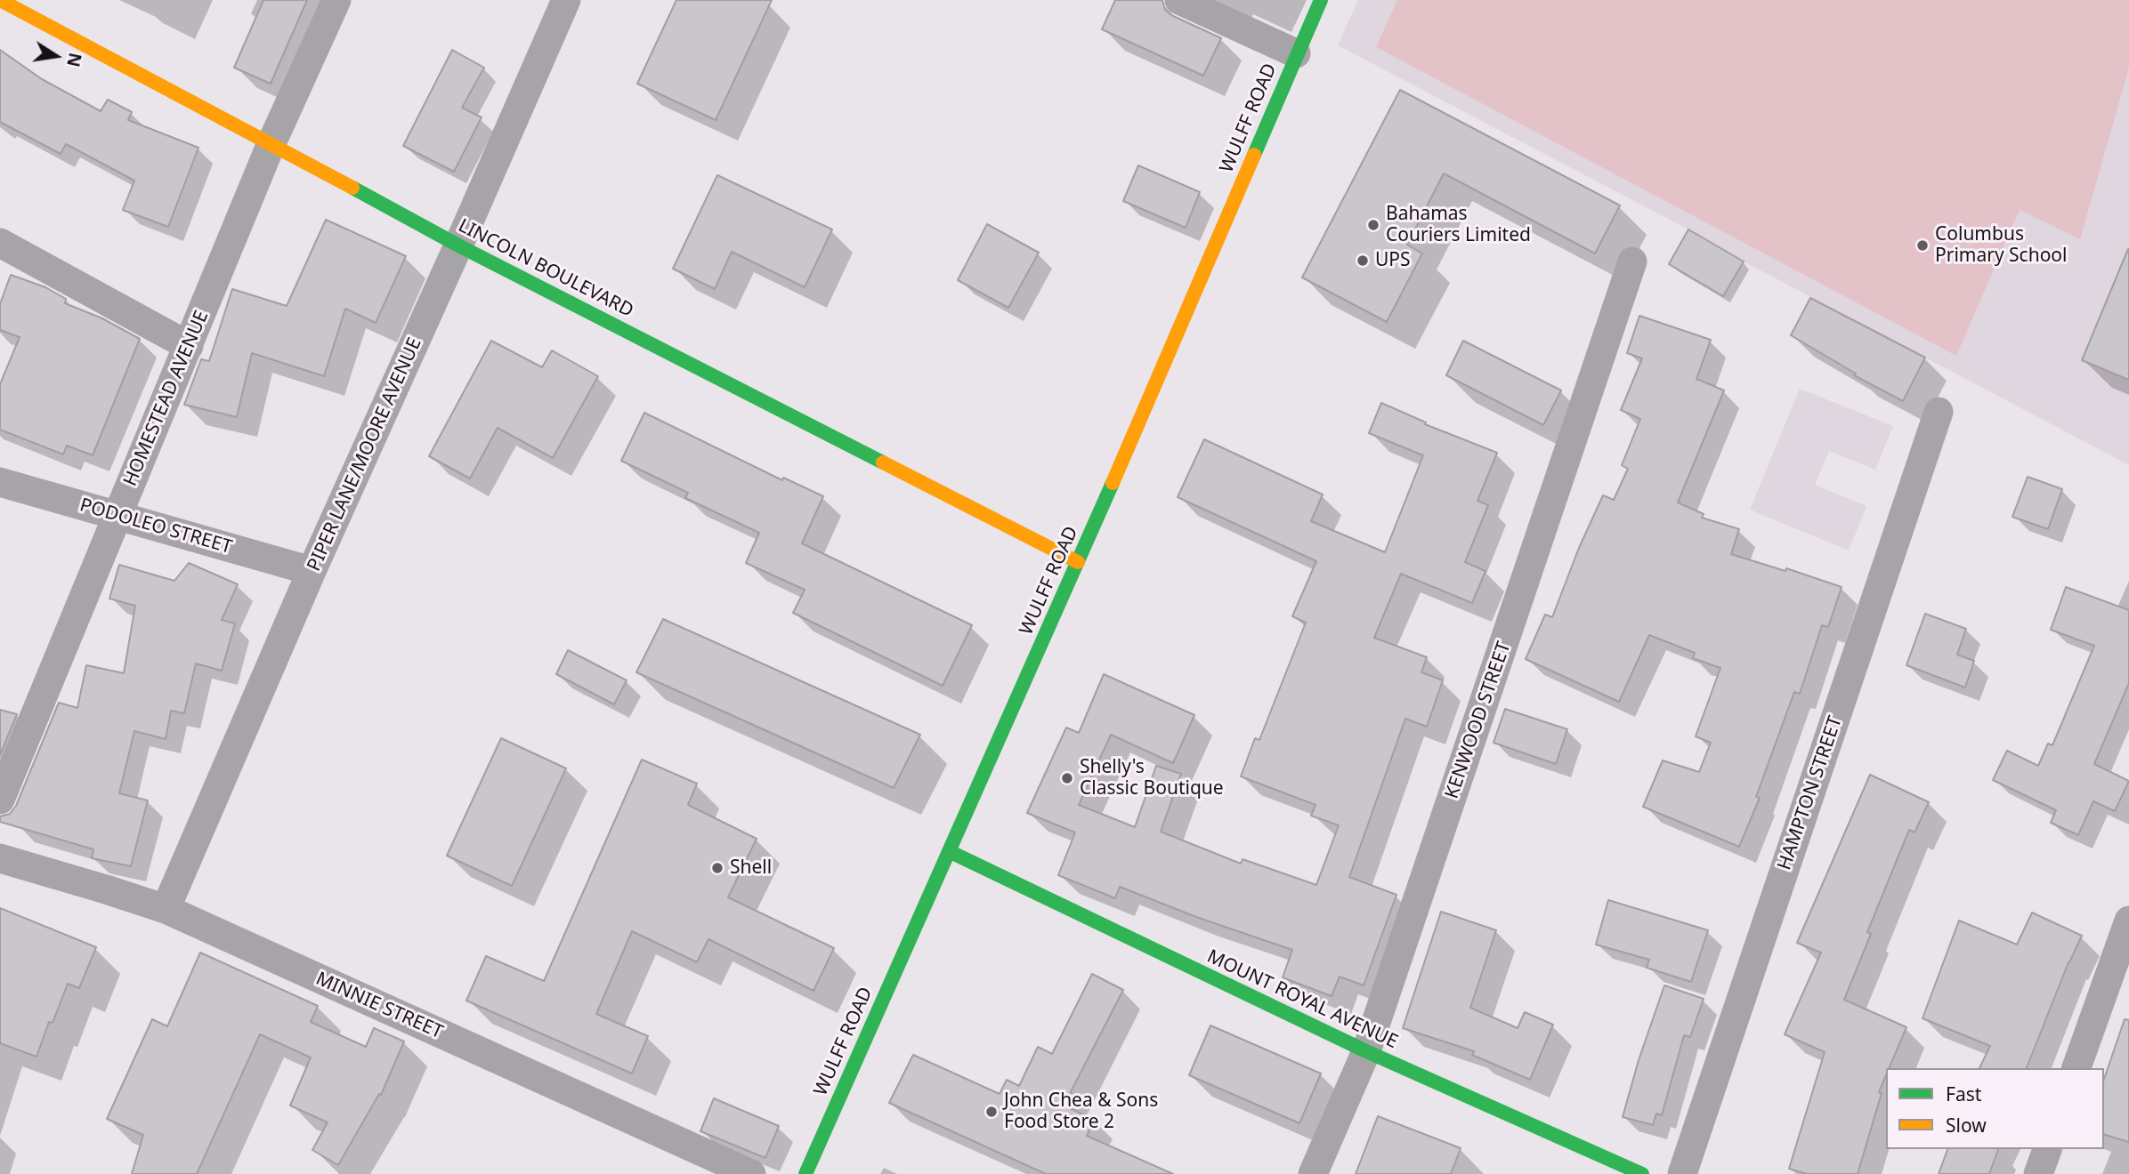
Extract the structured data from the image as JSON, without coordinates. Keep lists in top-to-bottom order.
{
  "streets": {
    "street": [
      "WULFF ROAD",
      "LINCOLN BOULEVARD",
      "HOMESTEAD AVENUE",
      "PIPER LANE/MOORE AVENUE",
      "PODOLEO STREET",
      "KENWOOD STREET",
      "HAMPTON STREET",
      "MOUNT ROYAL AVENUE",
      "MINNIE STREET"
    ]
  },
  "crossings": [
    ["WULFF ROAD", "LINCOLN BOULEVARD"],
    ["WULFF ROAD", "MOUNT ROYAL AVENUE"],
    ["LINCOLN BOULEVARD", "HOMESTEAD AVENUE"],
    ["LINCOLN BOULEVARD", "PIPER LANE/MOORE AVENUE"],
    ["HOMESTEAD AVENUE", "PODOLEO STREET"],
    ["PIPER LANE/MOORE AVENUE", "PODOLEO STREET"],
    ["PIPER LANE/MOORE AVENUE", "MINNIE STREET"],
    ["KENWOOD STREET", "MOUNT ROYAL AVENUE"]
  ],
  "places": [
    "Bahamas Couriers Limited",
    "Columbus Primary School",
    "UPS",
    "Shelly's Classic Boutique",
    "Shell",
    "John Chea & Sons Food Store 2"
  ],
  "legend": ["Fast", "Slow"],
  "north": "right"
}
